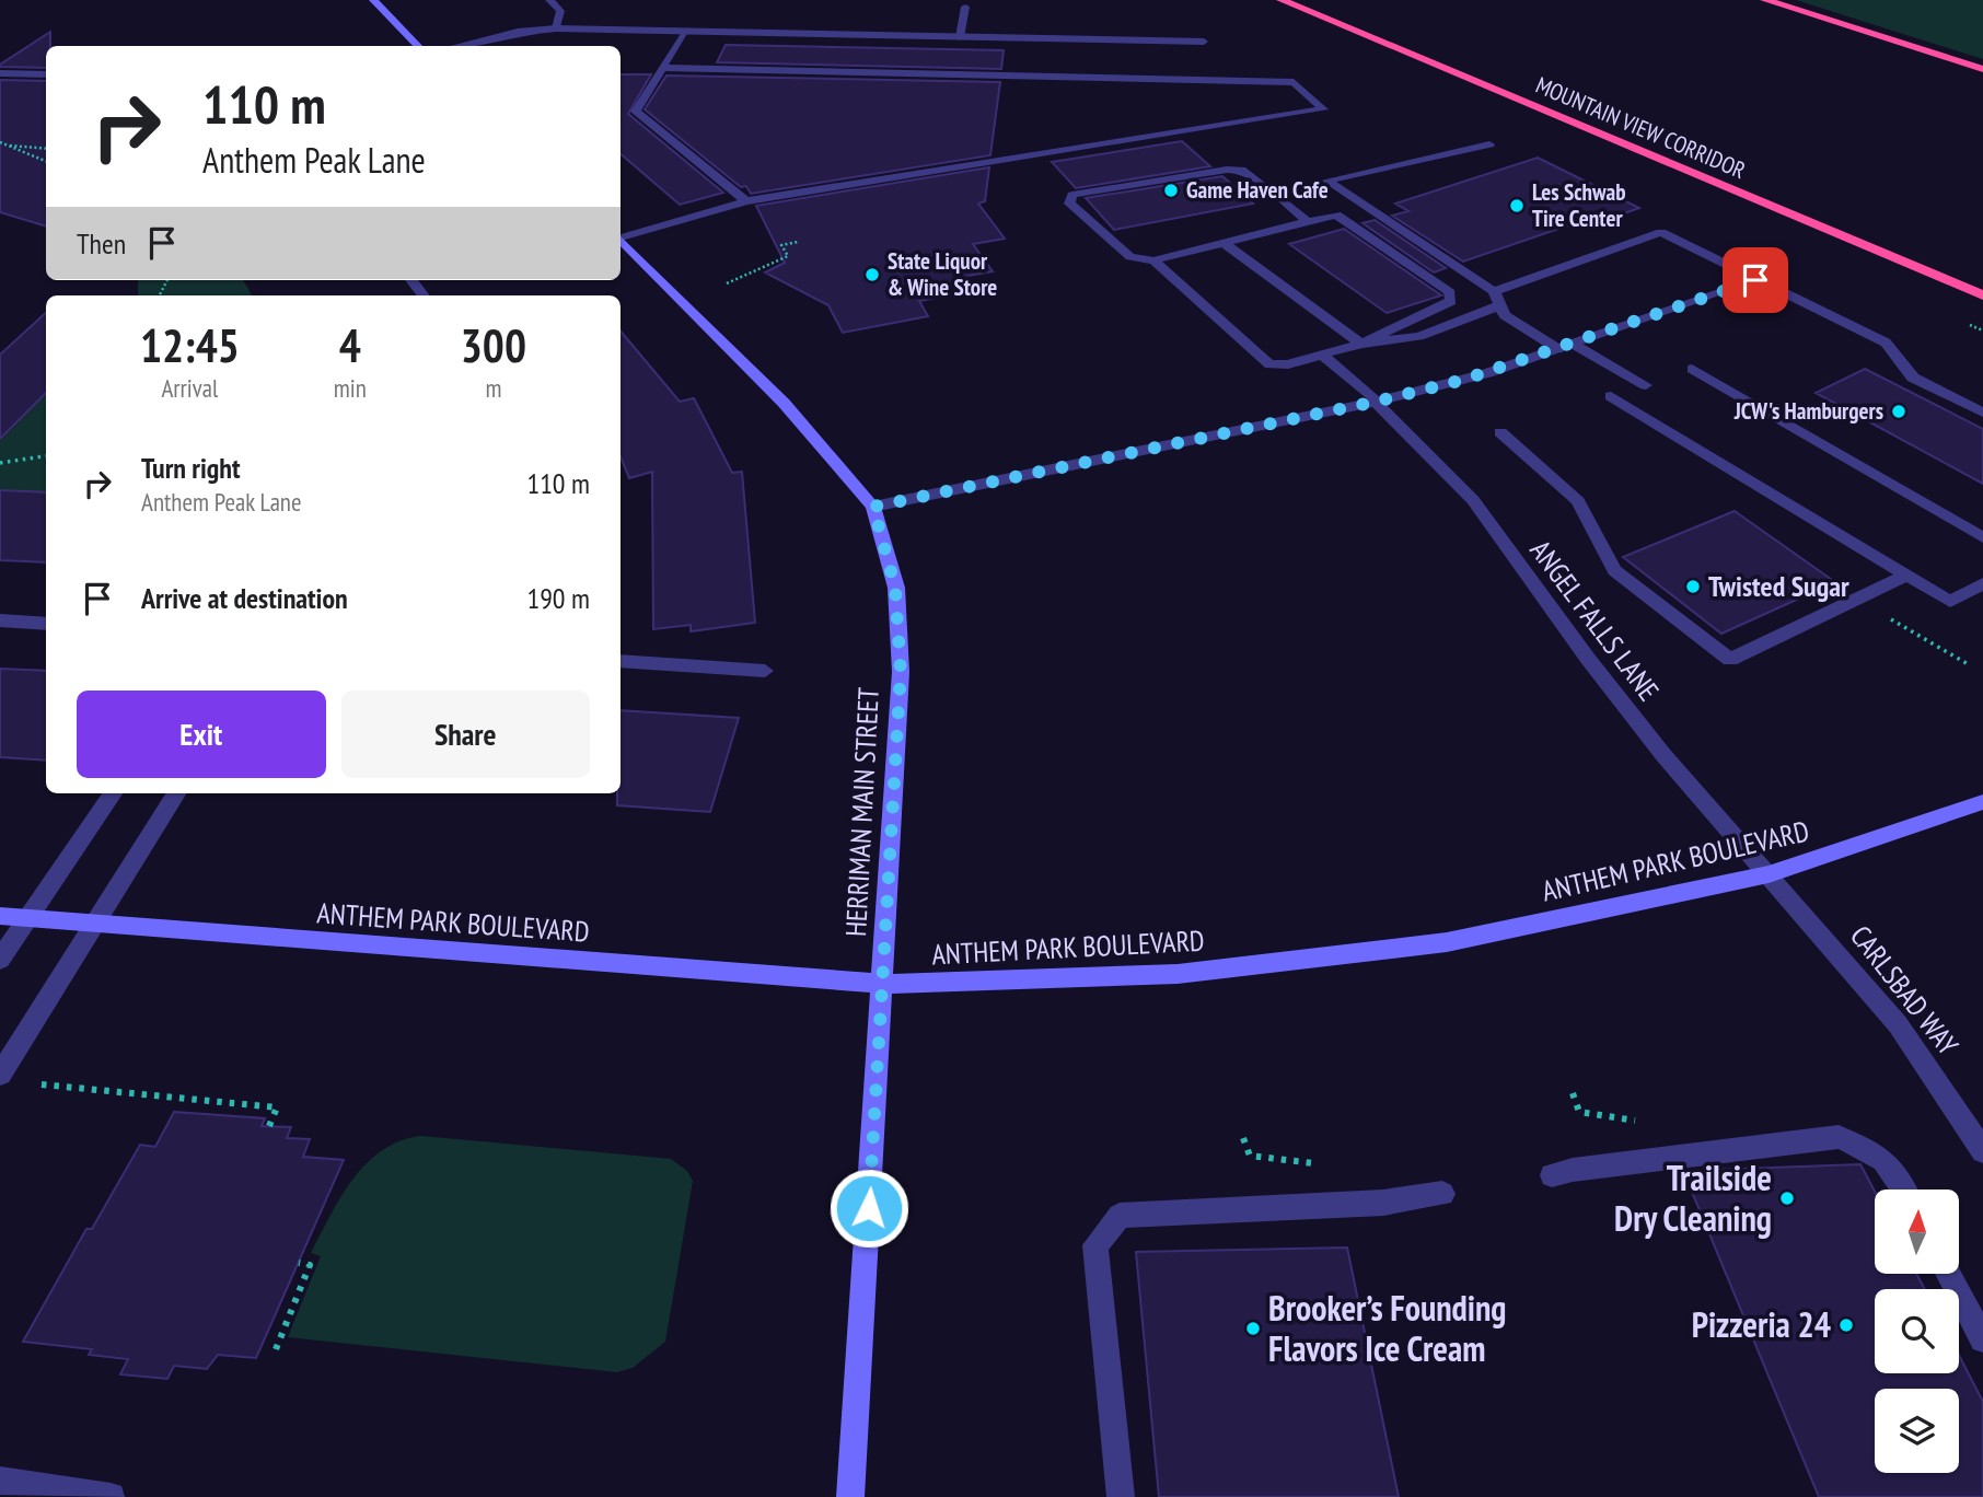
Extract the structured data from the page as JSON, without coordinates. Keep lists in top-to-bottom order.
{
  "streets": {
    "highway": ["MOUNTAIN VIEW CORRIDOR"],
    "main road": ["HERRIMAN MAIN STREET", "ANTHEM PARK BOULEVARD"],
    "street": ["ANGEL FALLS LANE", "CARLSBAD WAY"]
  },
  "crossings": [
    ["ANGEL FALLS LANE", "ANTHEM PARK BOULEVARD"],
    ["ANGEL FALLS LANE", "CARLSBAD WAY"],
    ["HERRIMAN MAIN STREET", "ANTHEM PARK BOULEVARD"],
    ["ANTHEM PARK BOULEVARD", "CARLSBAD WAY"]
  ],
  "places": [
    "Game Haven Cafe",
    "Les Schwab Tire Center",
    "State Liquor & Wine Store",
    "JCW's Hamburgers",
    "Twisted Sugar",
    "Trailside Dry Cleaning",
    "Pizzeria 24",
    "Brooker’s Founding Flavors Ice Cream"
  ],
  "north": "top",
  "page": {
    "turn": ["110 m", "Anthem Peak Lane"],
    "then": "Then",
    "eta": [
      "12:45",
      "Arrival",
      "4",
      "min",
      "300",
      "m"
    ],
    "list": [
      {
        "name": "Turn right",
        "note": "Anthem Peak Lane",
        "value": "110 m"
      },
      {
        "name": "Arrive at destination",
        "value": "190 m"
      }
    ],
    "buttons": ["Exit", "Share"]
  }
}
